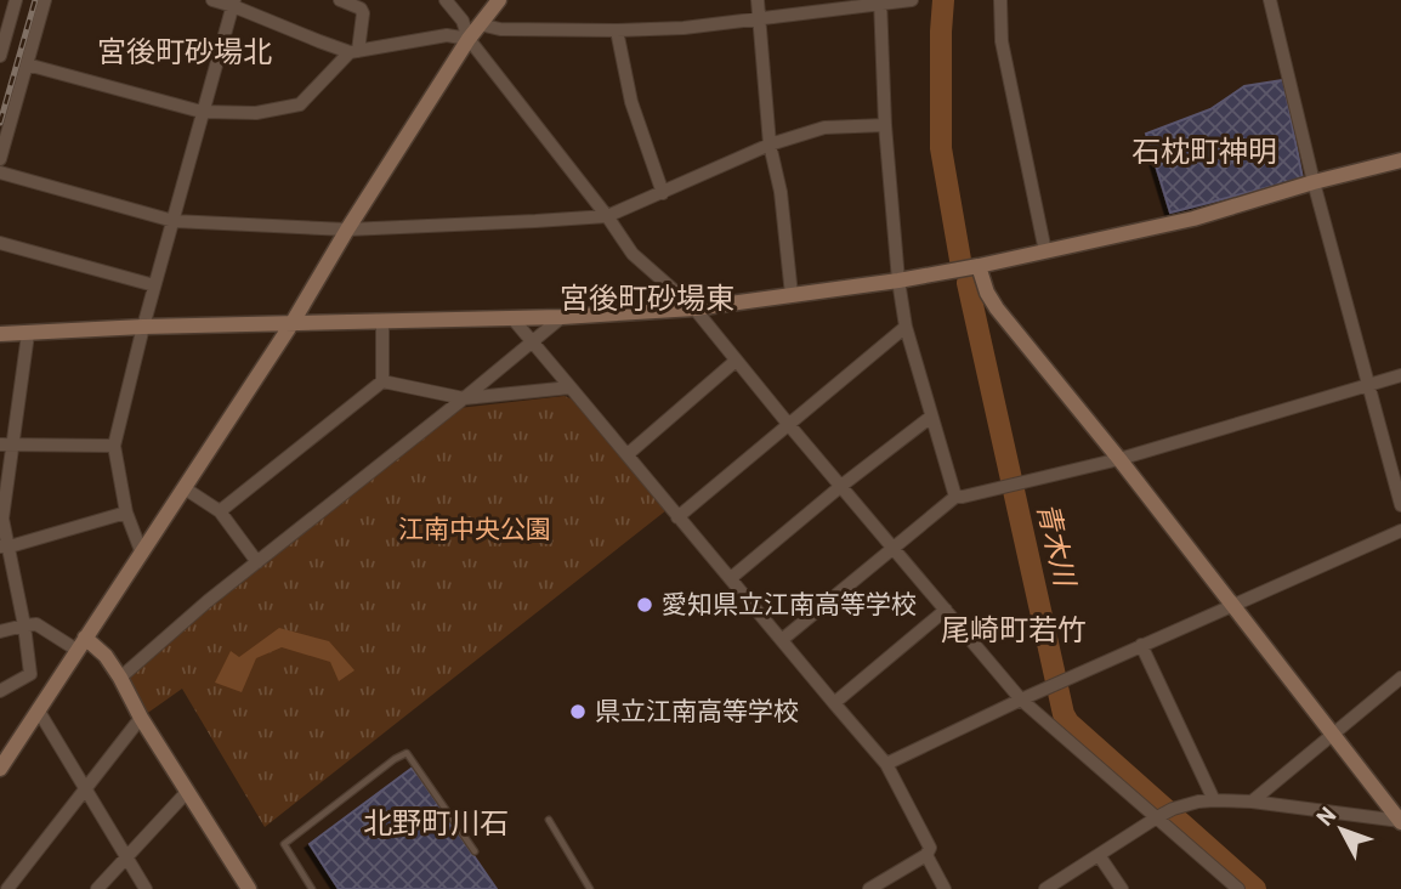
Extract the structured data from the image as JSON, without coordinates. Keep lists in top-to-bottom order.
{
  "districts": [
    "宮後町砂場北",
    "石枕町神明",
    "宮後町砂場東",
    "尾崎町若竹",
    "北野町川石"
  ],
  "water": ["青木川"],
  "parks": ["江南中央公園"],
  "places": ["愛知県立江南高等学校", "県立江南高等学校"],
  "north": "top left"
}
